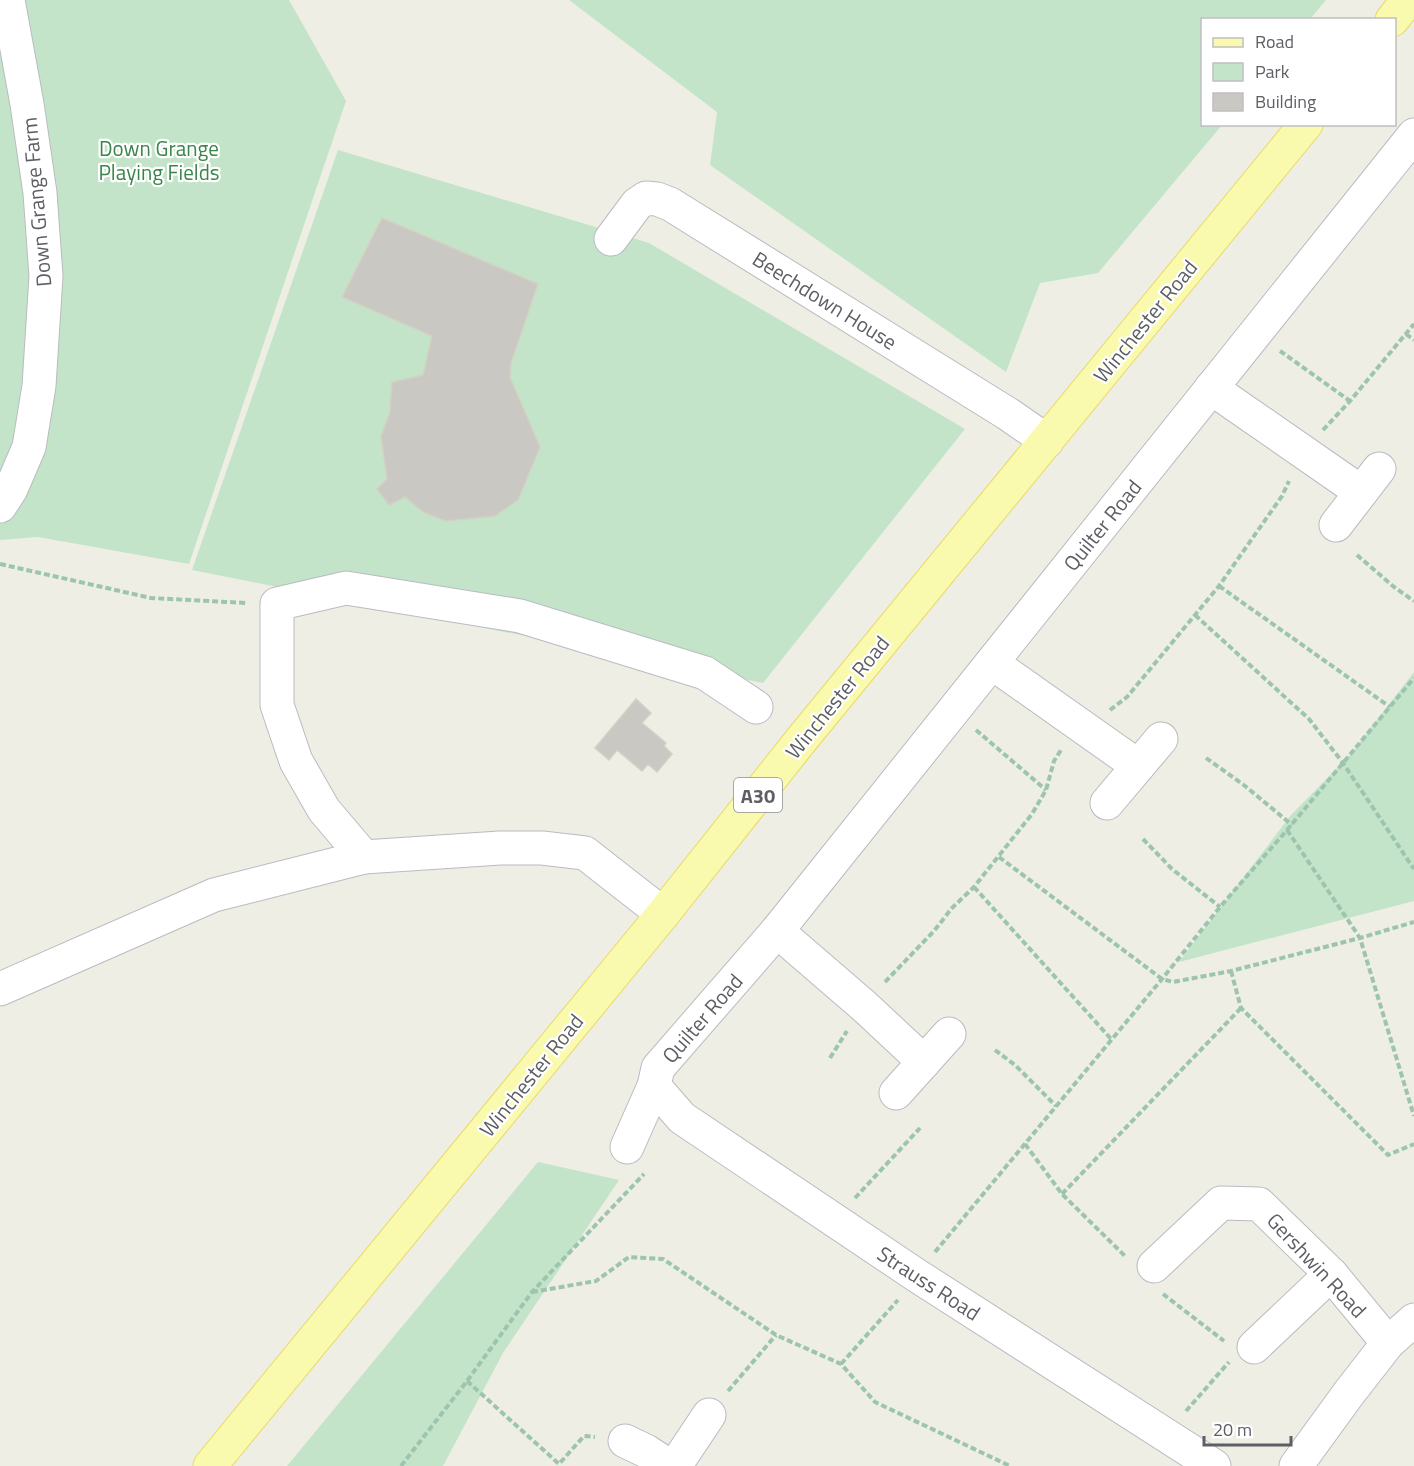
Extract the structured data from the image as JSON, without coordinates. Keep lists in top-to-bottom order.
{
  "streets": {
    "main road": ["Winchester Road", "A30"],
    "street": [
      "Down Grange Farm",
      "Beechdown House",
      "Quilter Road",
      "Gershwin Road",
      "Strauss Road"
    ]
  },
  "crossings": [
    ["Beechdown House", "Winchester Road"],
    ["Quilter Road", "Strauss Road"]
  ],
  "parks": ["Down Grange Playing Fields"],
  "legend": ["Road", "Park", "Building"],
  "scale_bar": "20 m"
}
